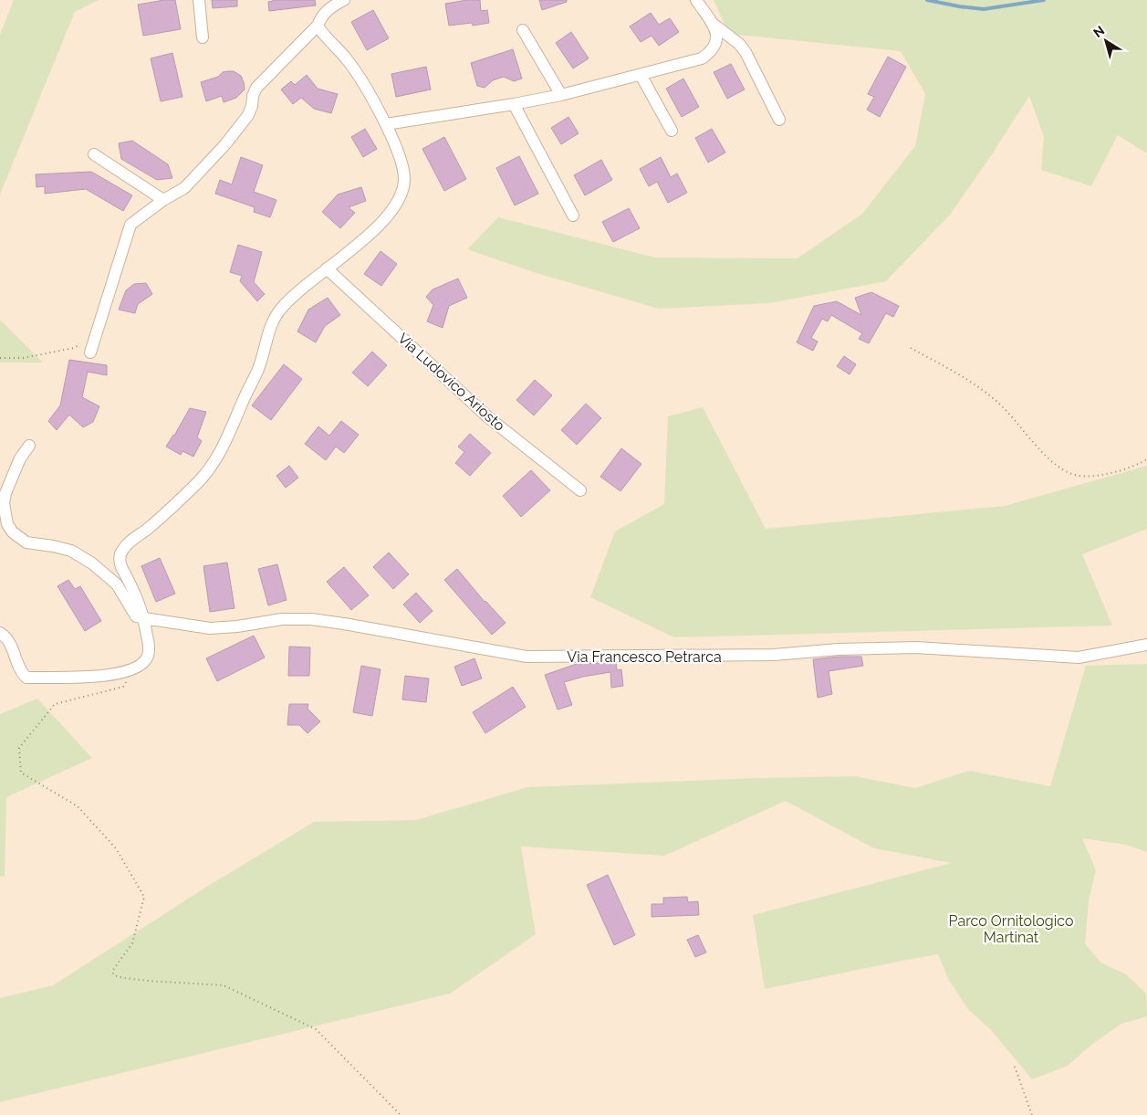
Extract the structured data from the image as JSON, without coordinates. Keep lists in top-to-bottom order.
{
  "streets": {
    "street": ["Via Ludovico Ariosto", "Via Francesco Petrarca"]
  },
  "parks": ["Parco Ornitologico Martinat"],
  "north": "top left"
}
